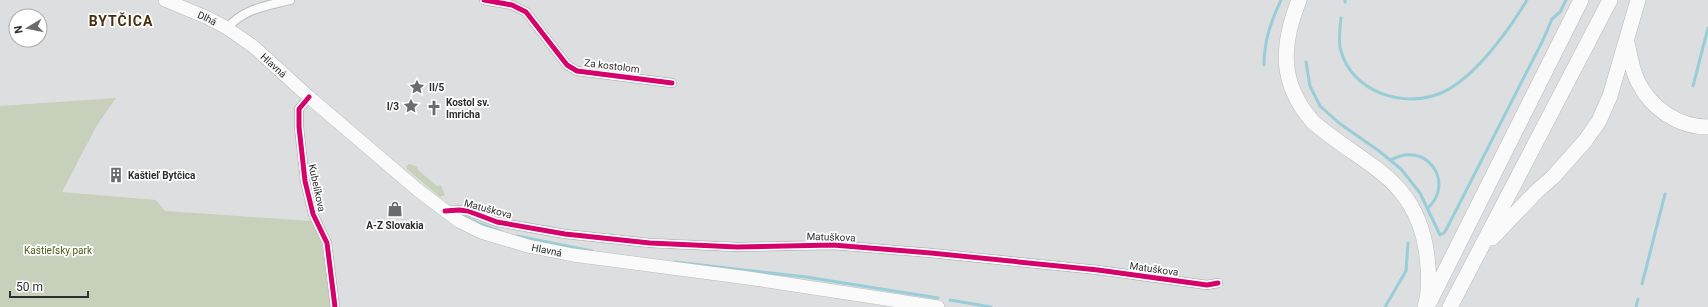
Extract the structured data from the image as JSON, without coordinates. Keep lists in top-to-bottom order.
{
  "streets": {
    "main road": ["Dlhá", "Hlavná"],
    "street": ["Za kostolom", "Kubelíkova", "Matuškova"]
  },
  "crossings": [
    ["Dlhá", "Hlavná"],
    ["Hlavná", "Kubelíkova"],
    ["Hlavná", "Matuškova"]
  ],
  "districts": ["BYTČICA"],
  "parks": ["Kaštieľsky park"],
  "places": {
    "place": ["II/5", "I/3"],
    "church": ["Kostol sv. Imricha"],
    "building": ["Kaštieľ Bytčica"],
    "shop": ["A-Z Slovakia"]
  },
  "scale_bar": "50 m",
  "north": "left"
}
